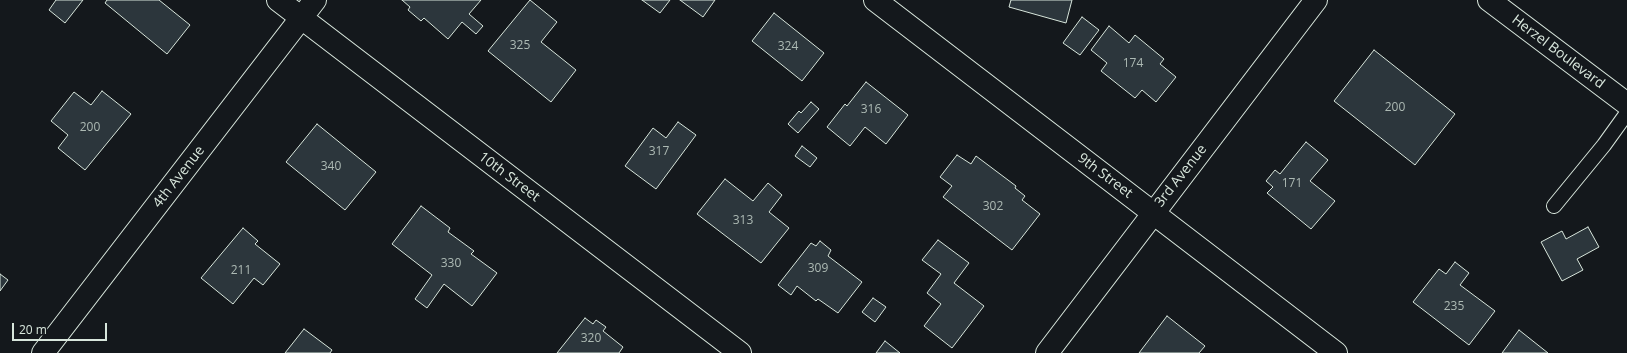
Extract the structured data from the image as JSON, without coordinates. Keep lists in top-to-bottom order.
{
  "streets": {
    "street": [
      "Herzel Boulevard",
      "9th Street",
      "3rd Avenue",
      "4th Avenue",
      "10th Street"
    ]
  },
  "crossings": [
    ["9th Street", "3rd Avenue"],
    ["4th Avenue", "10th Street"]
  ],
  "house_numbers": [
    "325",
    "324",
    "174",
    "200",
    "316",
    "200",
    "317",
    "340",
    "171",
    "302",
    "313",
    "330",
    "309",
    "211",
    "235",
    "320"
  ],
  "scale_bar": "20 m"
}
